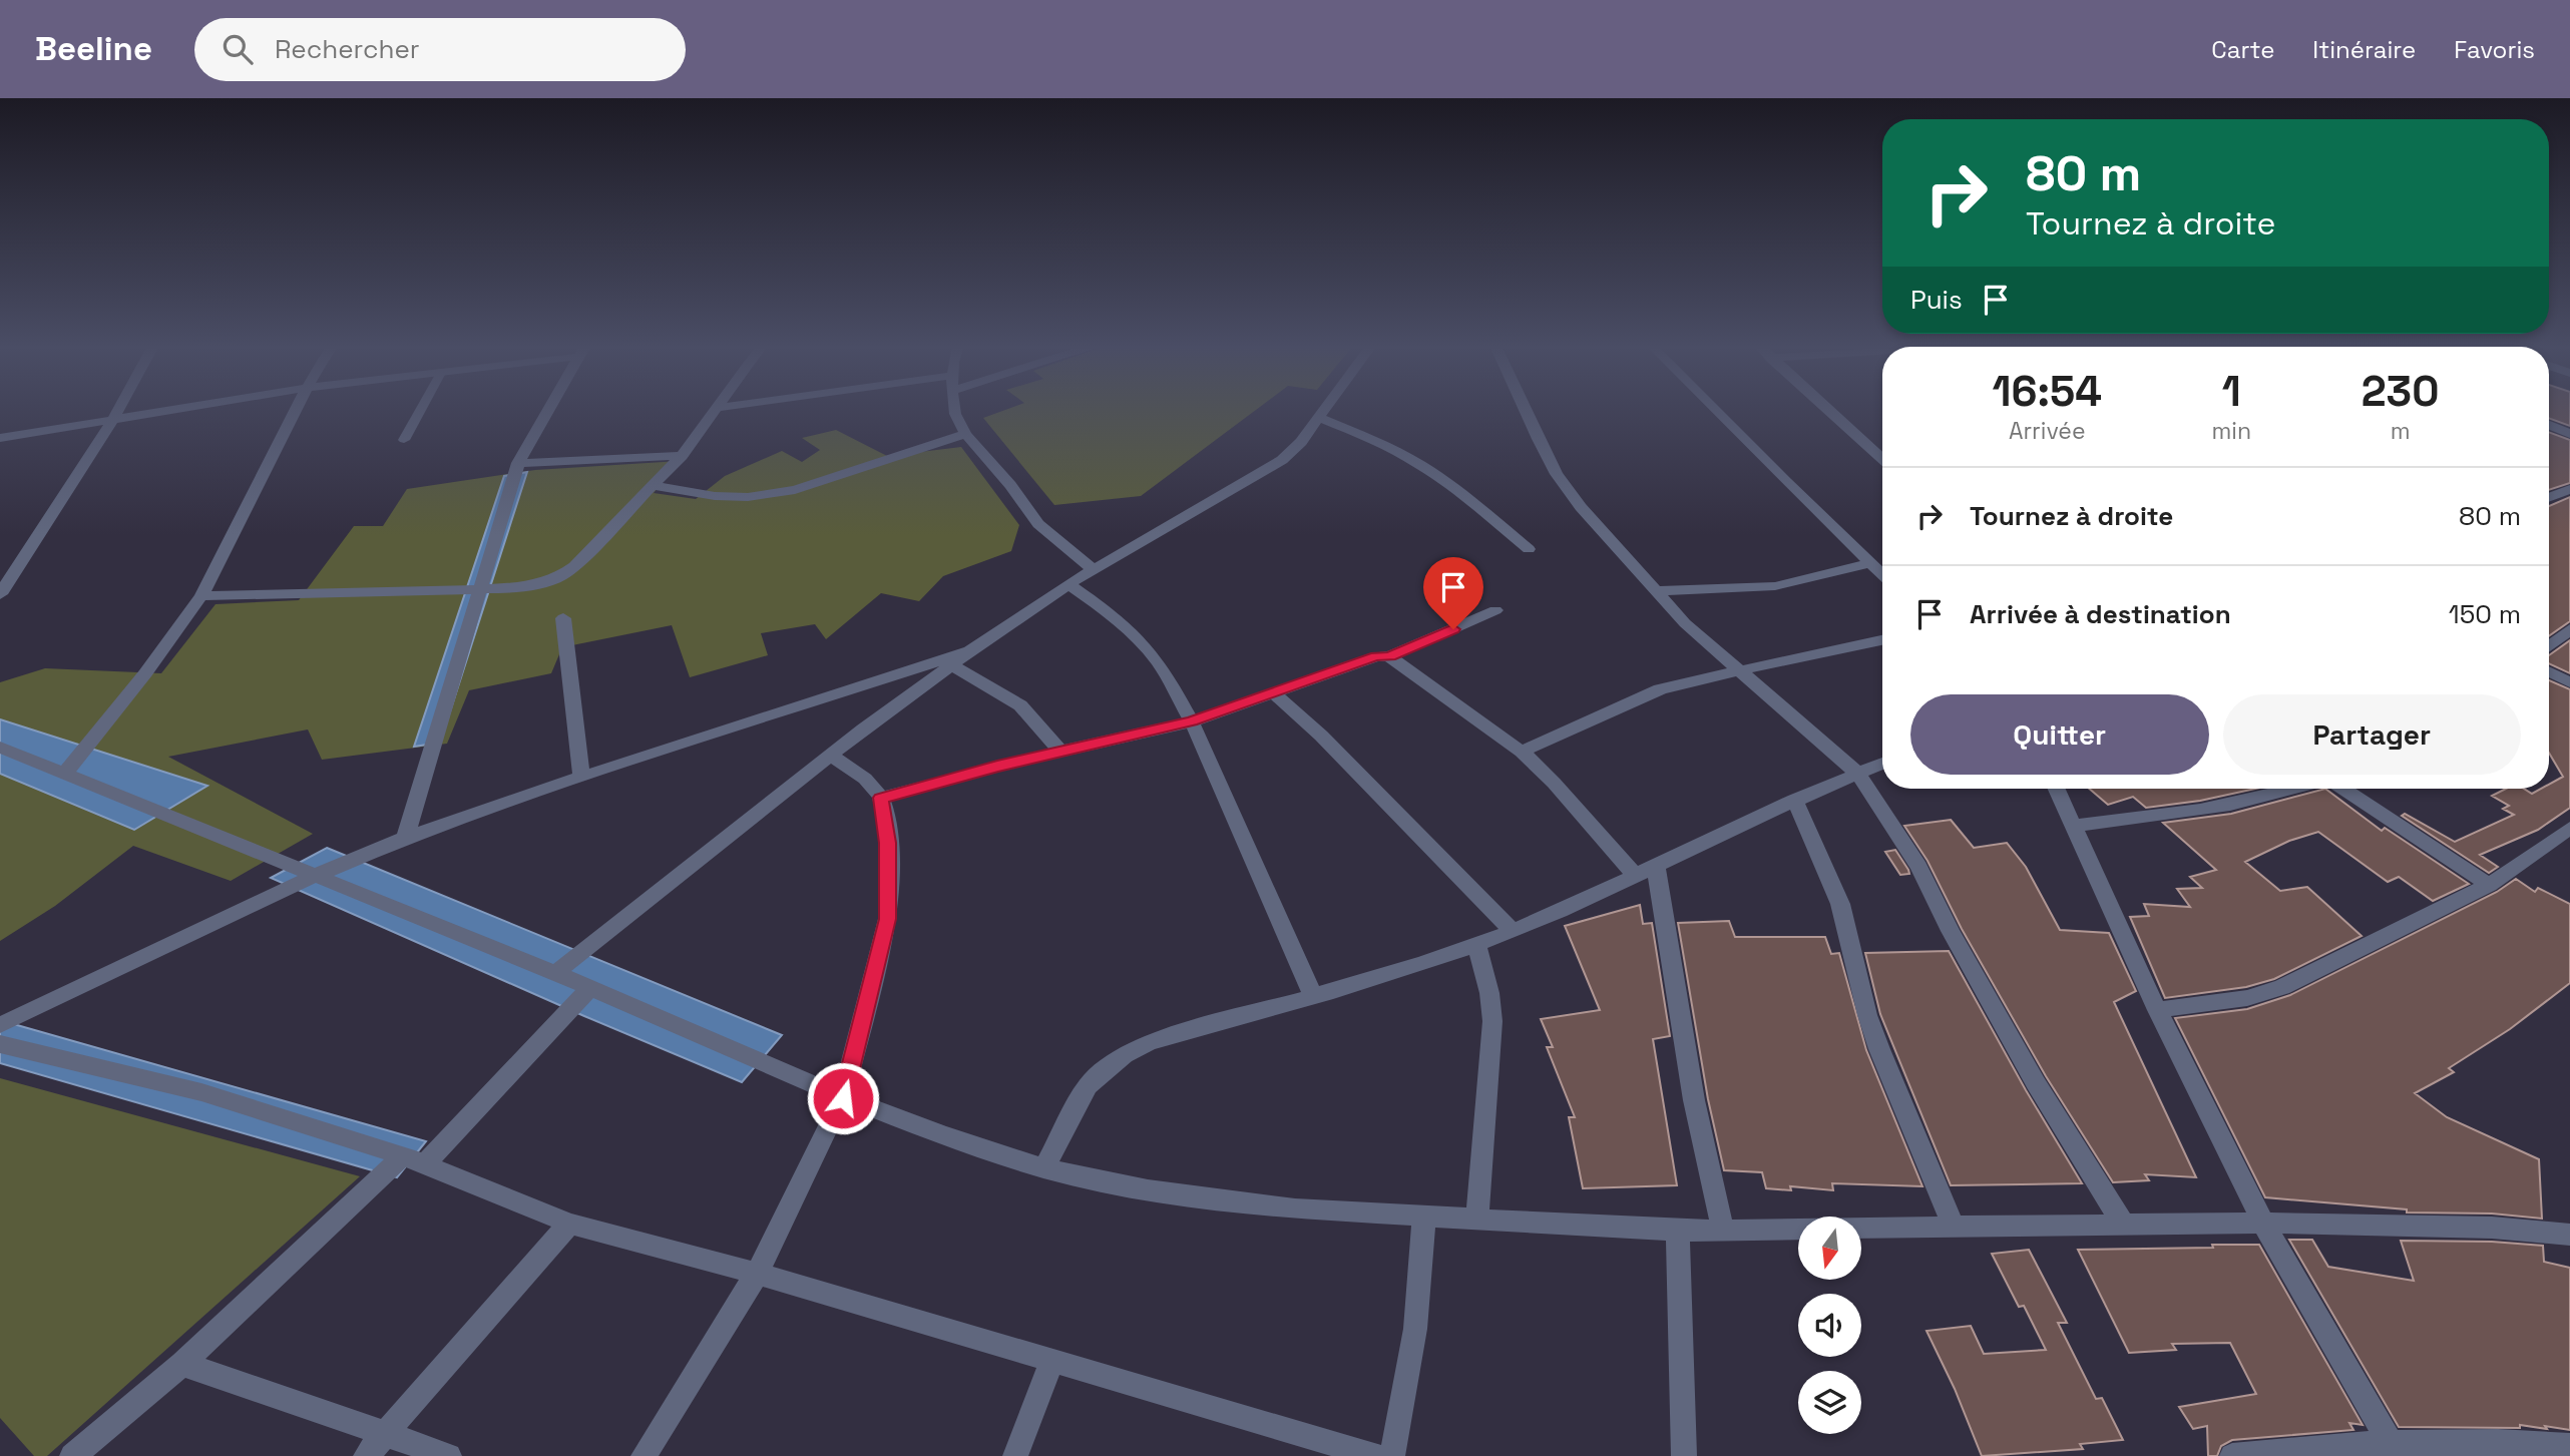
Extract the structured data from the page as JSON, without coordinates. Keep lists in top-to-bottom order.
{
  "north": "bottom",
  "page": {
    "header": "Beeline",
    "search": "Rechercher",
    "nav": ["Carte", "Itinéraire", "Favoris"],
    "turn": ["80 m", "Tournez à droite"],
    "then": "Puis",
    "eta": [
      "16:54",
      "Arrivée",
      "1",
      "min",
      "230",
      "m"
    ],
    "list": [
      {
        "name": "Tournez à droite",
        "value": "80 m"
      },
      {
        "name": "Arrivée à destination",
        "value": "150 m"
      }
    ],
    "buttons": ["Quitter", "Partager"]
  }
}
